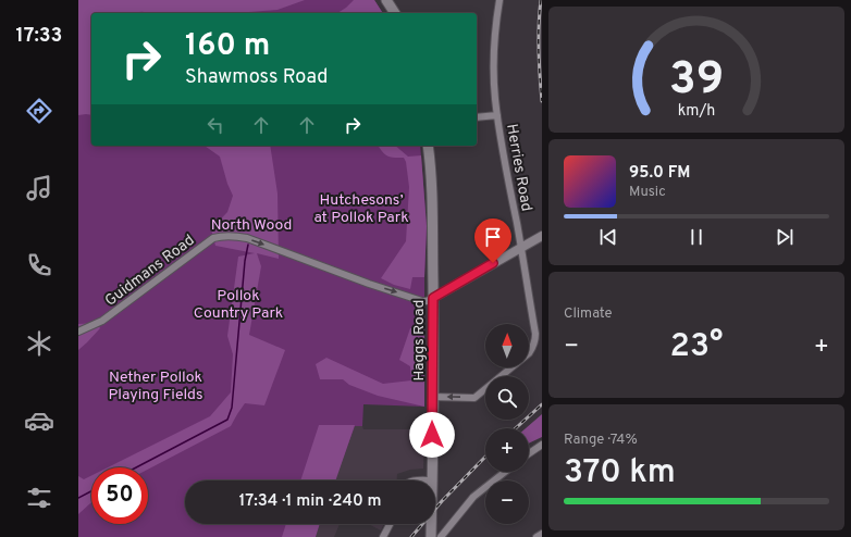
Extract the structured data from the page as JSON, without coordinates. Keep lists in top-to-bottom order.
{
  "streets": {
    "main road": ["Haggs Road"],
    "street": ["Herries Road", "Guidmans Road"]
  },
  "crossings": [
    ["Herries Road", "Haggs Road"],
    ["Guidmans Road", "Haggs Road"]
  ],
  "one_way": ["Guidmans Road"],
  "parks": [
    "Hutchesons’ at Pollok Park",
    "North Wood",
    "Pollok Country Park",
    "Nether Pollok Playing Fields"
  ],
  "north": "top",
  "page": {
    "tabs": "17:33",
    "turn": ["160 m", "Shawmoss Road"],
    "song": ["95.0 FM", "Music"],
    "tile": [
      "Climate",
      ["Range · 74%", "370 km"]
    ],
    "map_buttons": ["+", "−"],
    "heat": ["−", "23°", "+"],
    "limit": "50",
    "trip": "17:34 · 1 min · 240 m",
    "gauge": ["39", "km/h"]
  }
}
